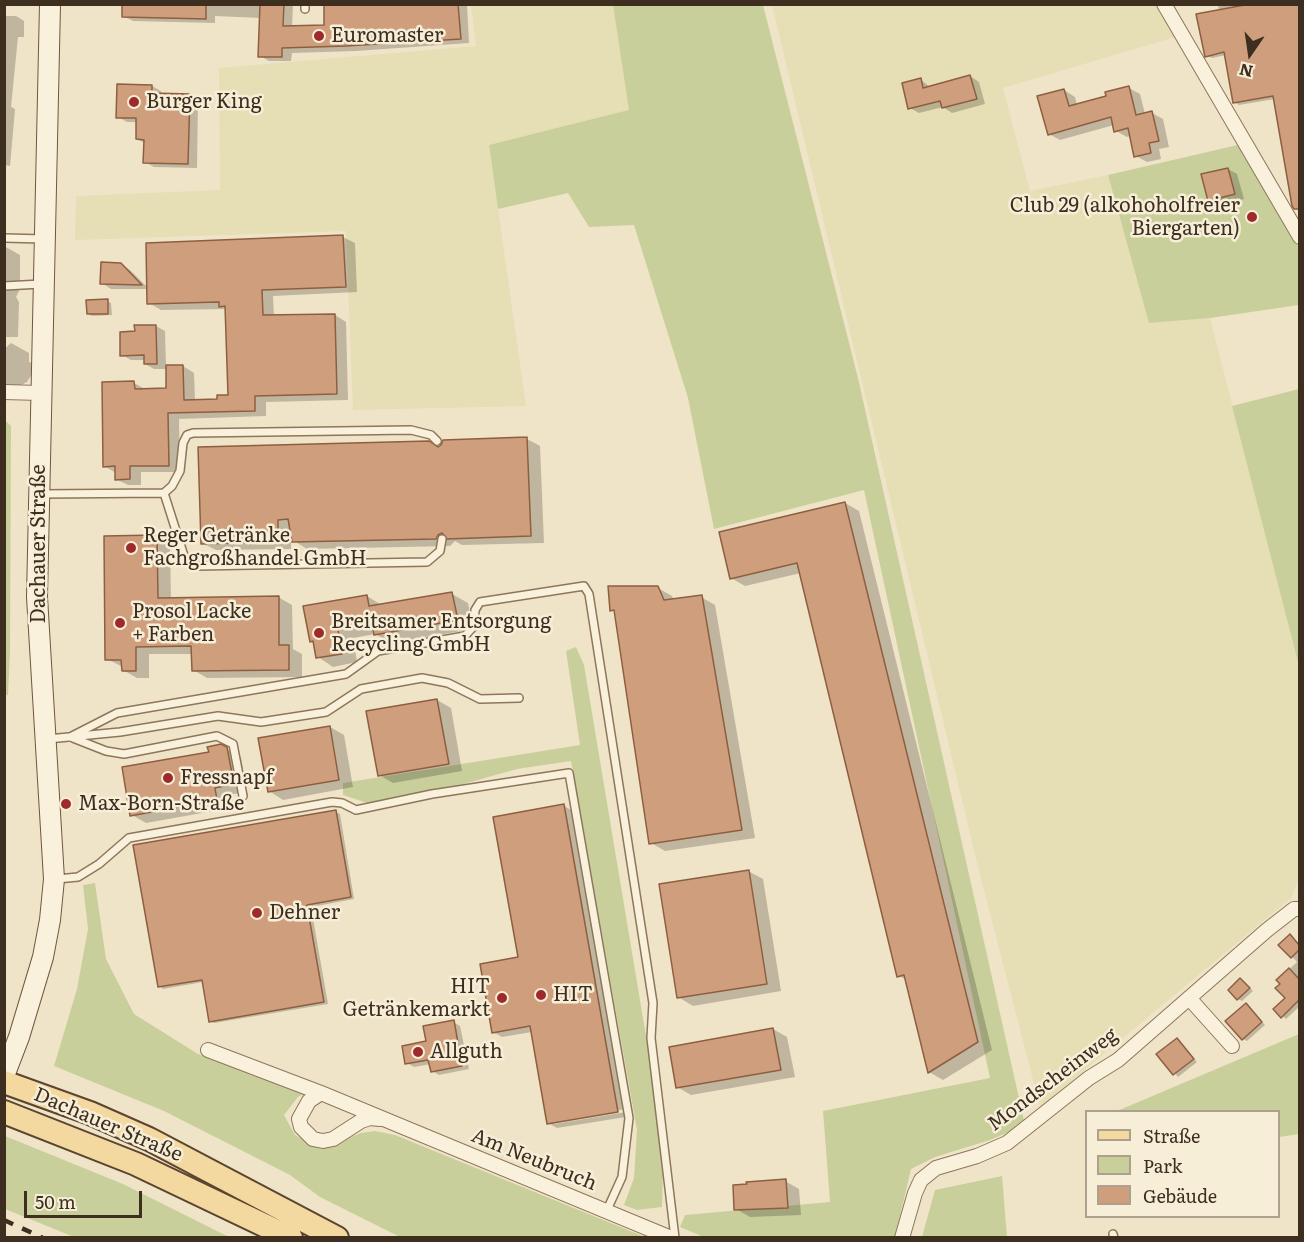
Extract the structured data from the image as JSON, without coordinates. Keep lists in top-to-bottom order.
{
  "streets": {
    "main road": ["Dachauer Straße"],
    "street": ["Mondscheinweg", "Am Neubruch"]
  },
  "places": [
    "Euromaster",
    "Burger King",
    "Club 29 (alkohoholfreier Biergarten)",
    "Reger Getränke Fachgroßhandel GmbH",
    "Prosol Lacke + Farben",
    "Breitsamer Entsorgung Recycling GmbH",
    "Fressnapf",
    "Max-Born-Straße",
    "Dehner",
    "HIT",
    "HIT Getränkemarkt",
    "Allguth"
  ],
  "legend": ["Straße", "Park", "Gebäude"],
  "scale_bar": "50 m",
  "north": "bottom"
}
